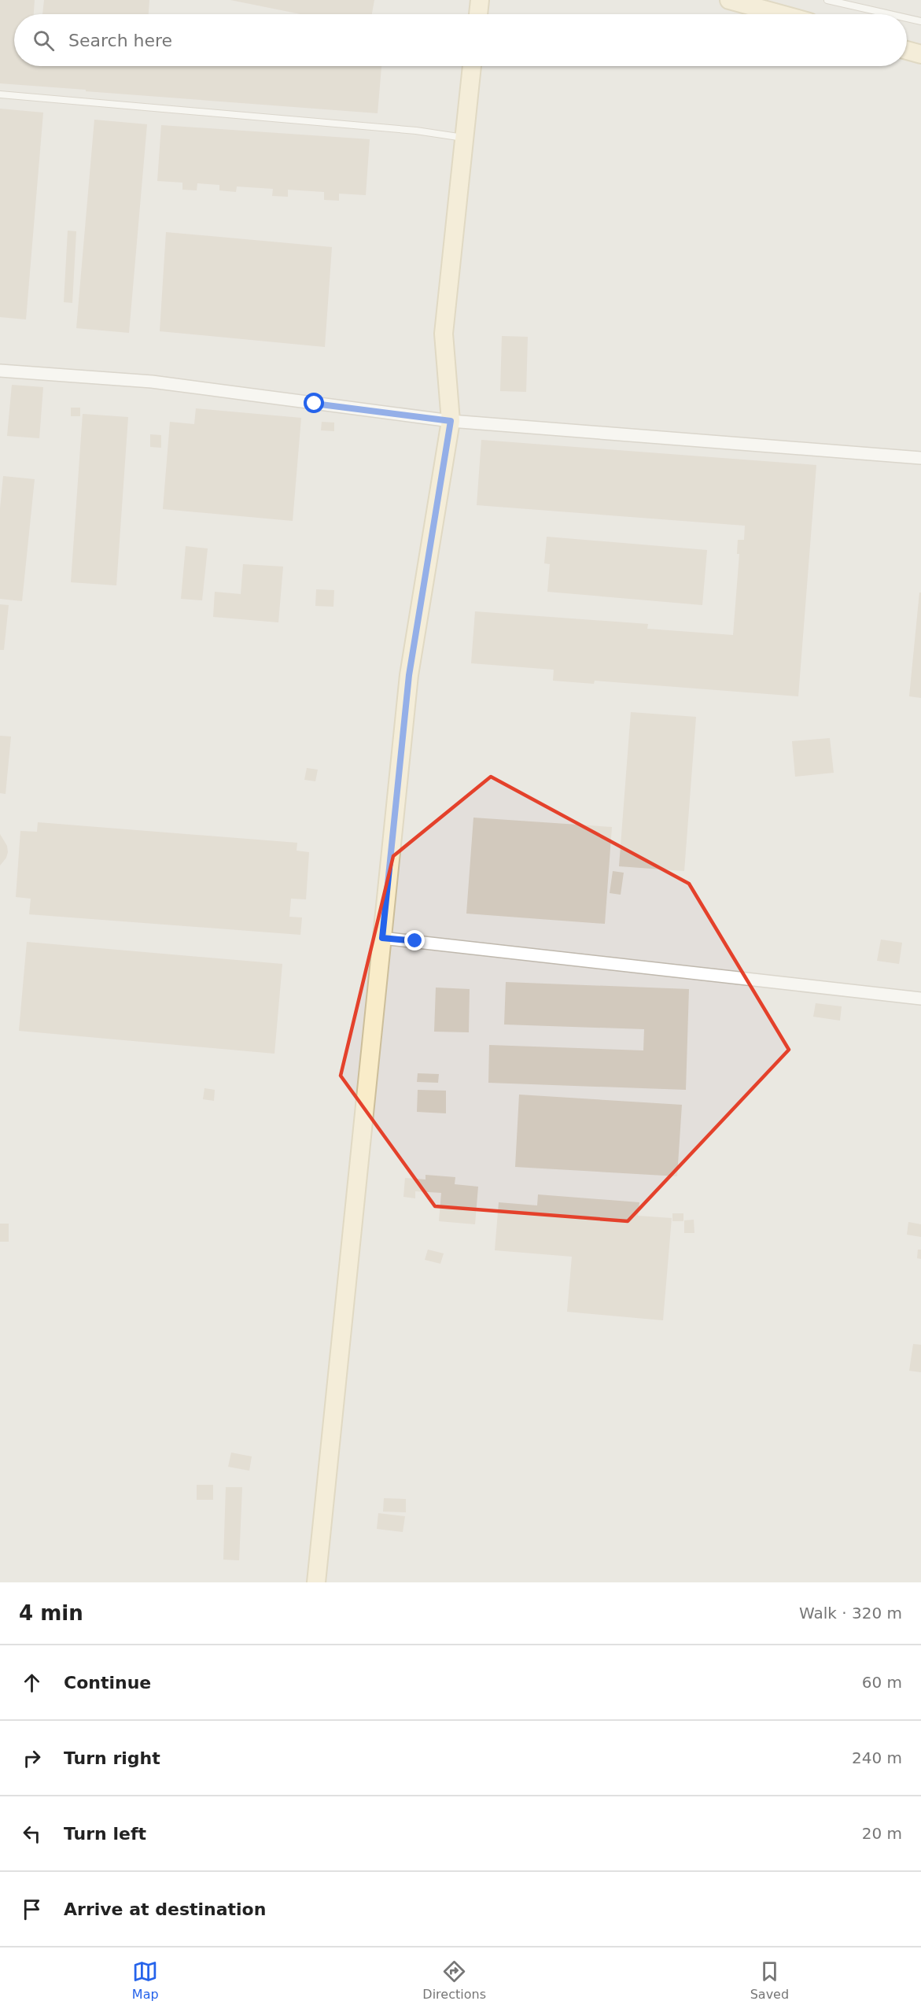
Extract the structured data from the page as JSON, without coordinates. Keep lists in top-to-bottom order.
{
  "page": {
    "search": "Search here",
    "heading": ["4 min", "Walk · 320 m"],
    "list": [
      ["Continue", "60 m"],
      ["Turn right", "240 m"],
      ["Turn left", "20 m"],
      "Arrive at destination"
    ],
    "nav": ["Map", "Directions", "Saved"]
  }
}
